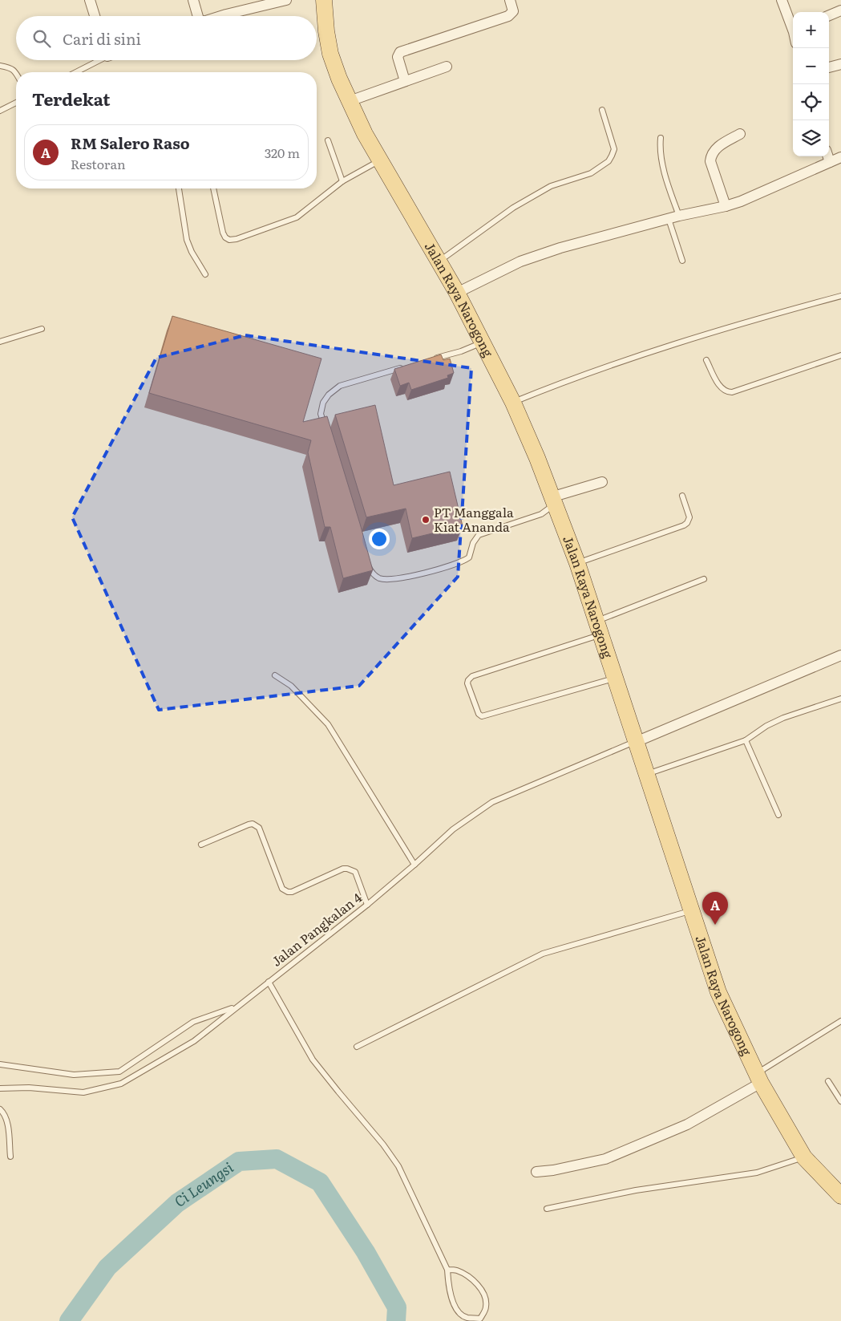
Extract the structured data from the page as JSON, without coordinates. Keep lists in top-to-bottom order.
{
  "streets": {
    "main road": ["Jalan Raya Narogong"],
    "lane": ["Jalan Pangkalan 4"]
  },
  "crossings": [
    ["Jalan Raya Narogong", "Jalan Pangkalan 4"]
  ],
  "water": ["Ci Leungsi"],
  "places": ["PT Manggala Kiat Ananda"],
  "page": {
    "map_buttons": ["+", "−"],
    "search": "Cari di sini",
    "heading": "Terdekat",
    "list": [
      {
        "mark": "A",
        "name": "RM Salero Raso",
        "note": "Restoran",
        "value": "320 m"
      }
    ],
    "pins": "A"
  }
}
